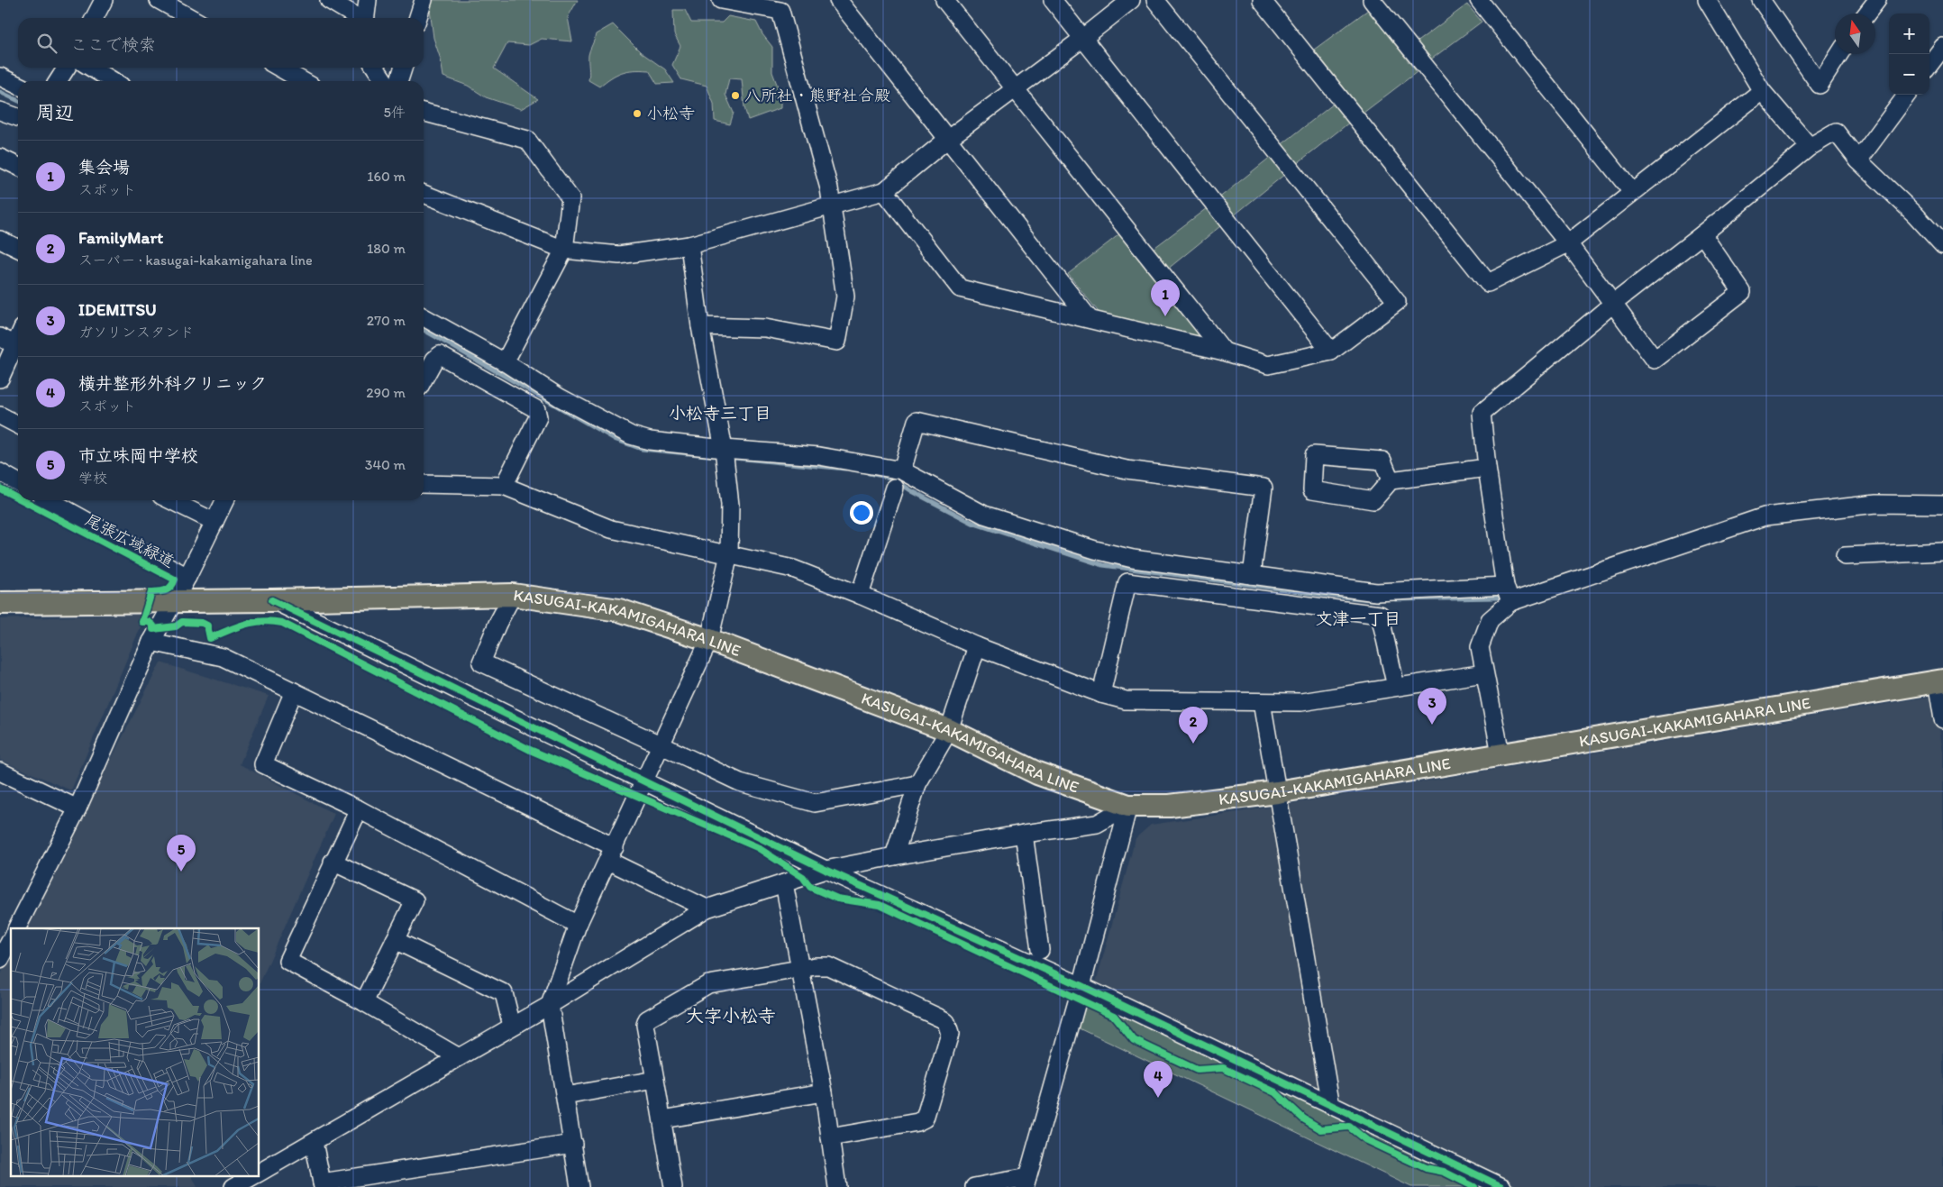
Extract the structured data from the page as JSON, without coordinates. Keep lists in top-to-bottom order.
{
  "streets": {
    "main road": ["KASUGAI-KAKAMIGAHARA LINE"],
    "cycle path": ["尾張広域緑道"]
  },
  "districts": ["小松寺三丁目", "文津一丁目", "大字小松寺"],
  "places": ["八所社・熊野社合殿", "小松寺"],
  "north": "top",
  "page": {
    "map_buttons": ["+", "−"],
    "search": "ここで検索",
    "heading": ["周辺", "5件"],
    "list": [
      {
        "mark": "1",
        "name": "集会場",
        "note": "スポット",
        "value": "160 m"
      },
      {
        "mark": "2",
        "name": "FamilyMart",
        "note": "スーパー · kasugai-kakamigahara line",
        "value": "180 m"
      },
      {
        "mark": "3",
        "name": "IDEMITSU",
        "note": "ガソリンスタンド",
        "value": "270 m"
      },
      {
        "mark": "4",
        "name": "横井整形外科クリニック",
        "note": "スポット",
        "value": "290 m"
      },
      {
        "mark": "5",
        "name": "市立味岡中学校",
        "note": "学校",
        "value": "340 m"
      }
    ],
    "pins": [
      "1",
      "3",
      "2",
      "5",
      "4"
    ]
  }
}
